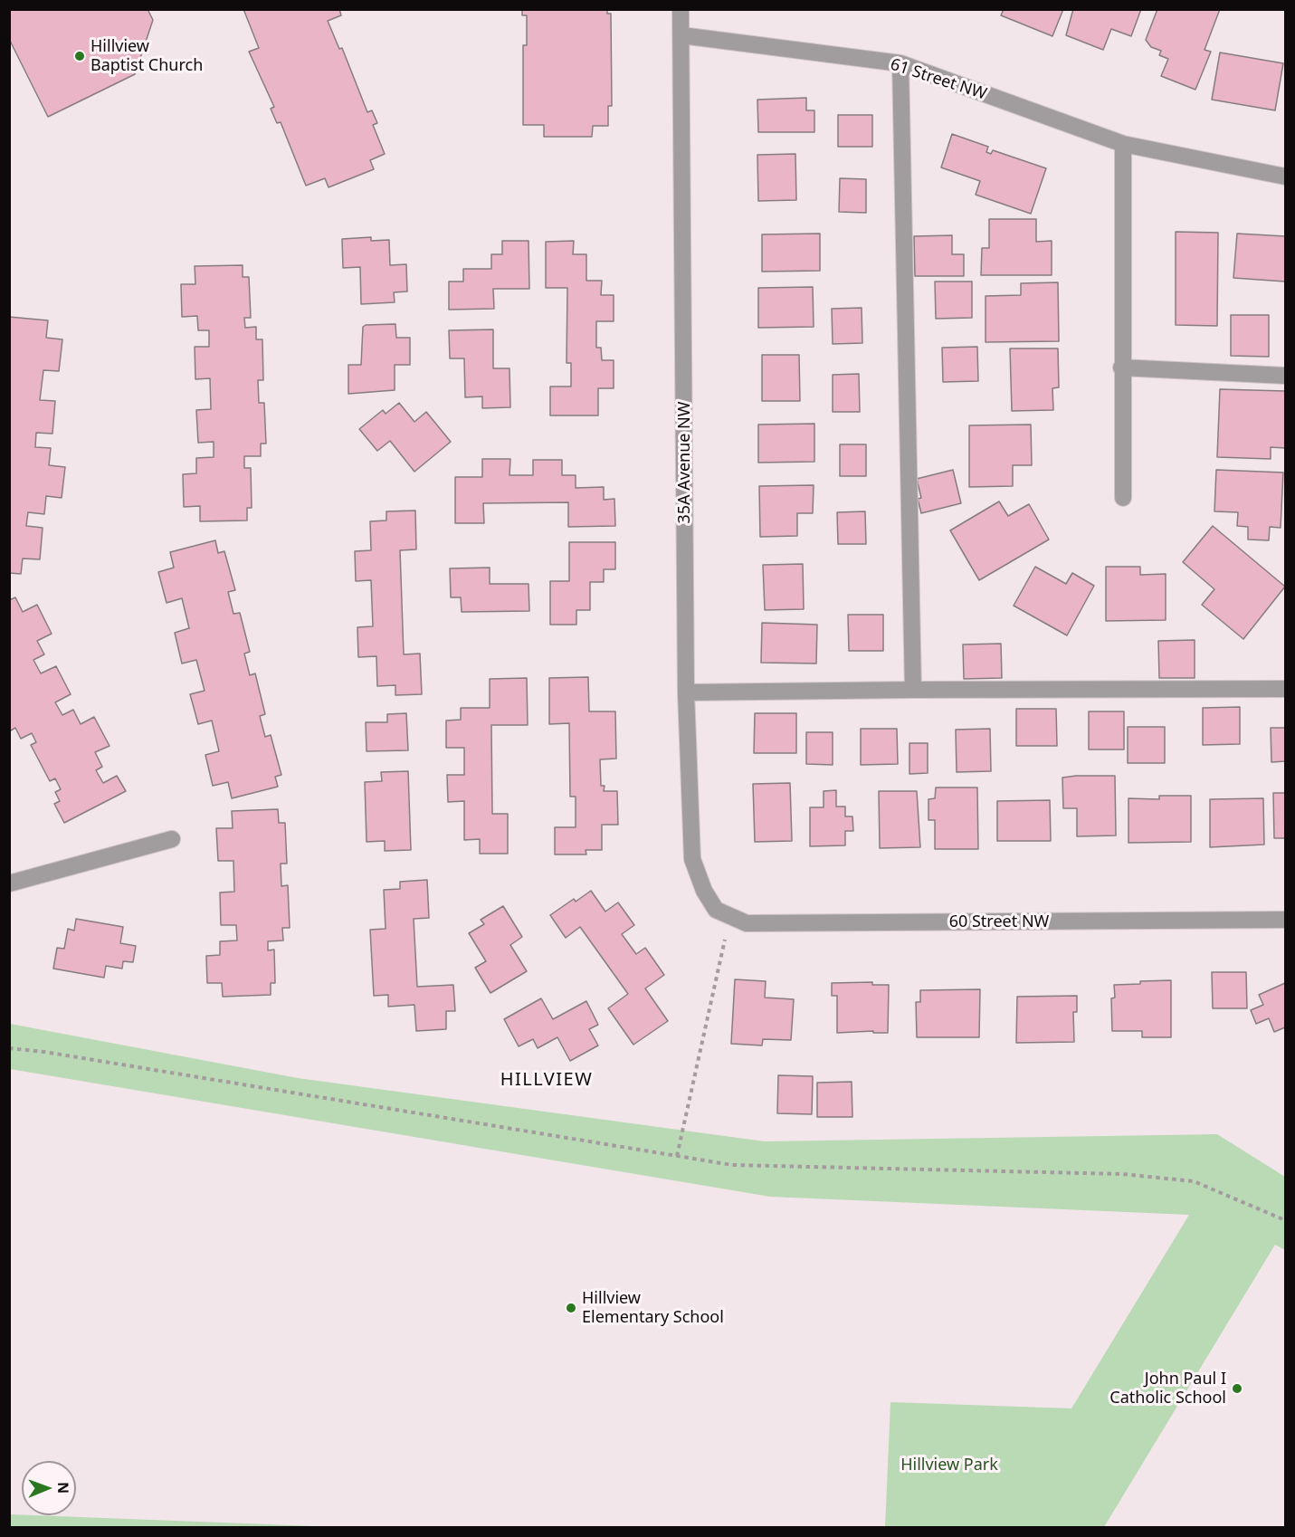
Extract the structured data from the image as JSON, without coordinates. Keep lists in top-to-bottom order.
{
  "streets": {
    "street": ["61 Street NW", "35A Avenue NW", "60 Street NW"]
  },
  "crossings": [
    ["61 Street NW", "35A Avenue NW"],
    ["35A Avenue NW", "60 Street NW"]
  ],
  "districts": ["HILLVIEW"],
  "parks": ["Hillview Park"],
  "places": ["Hillview Baptist Church", "Hillview Elementary School", "John Paul I Catholic School"],
  "north": "right"
}
